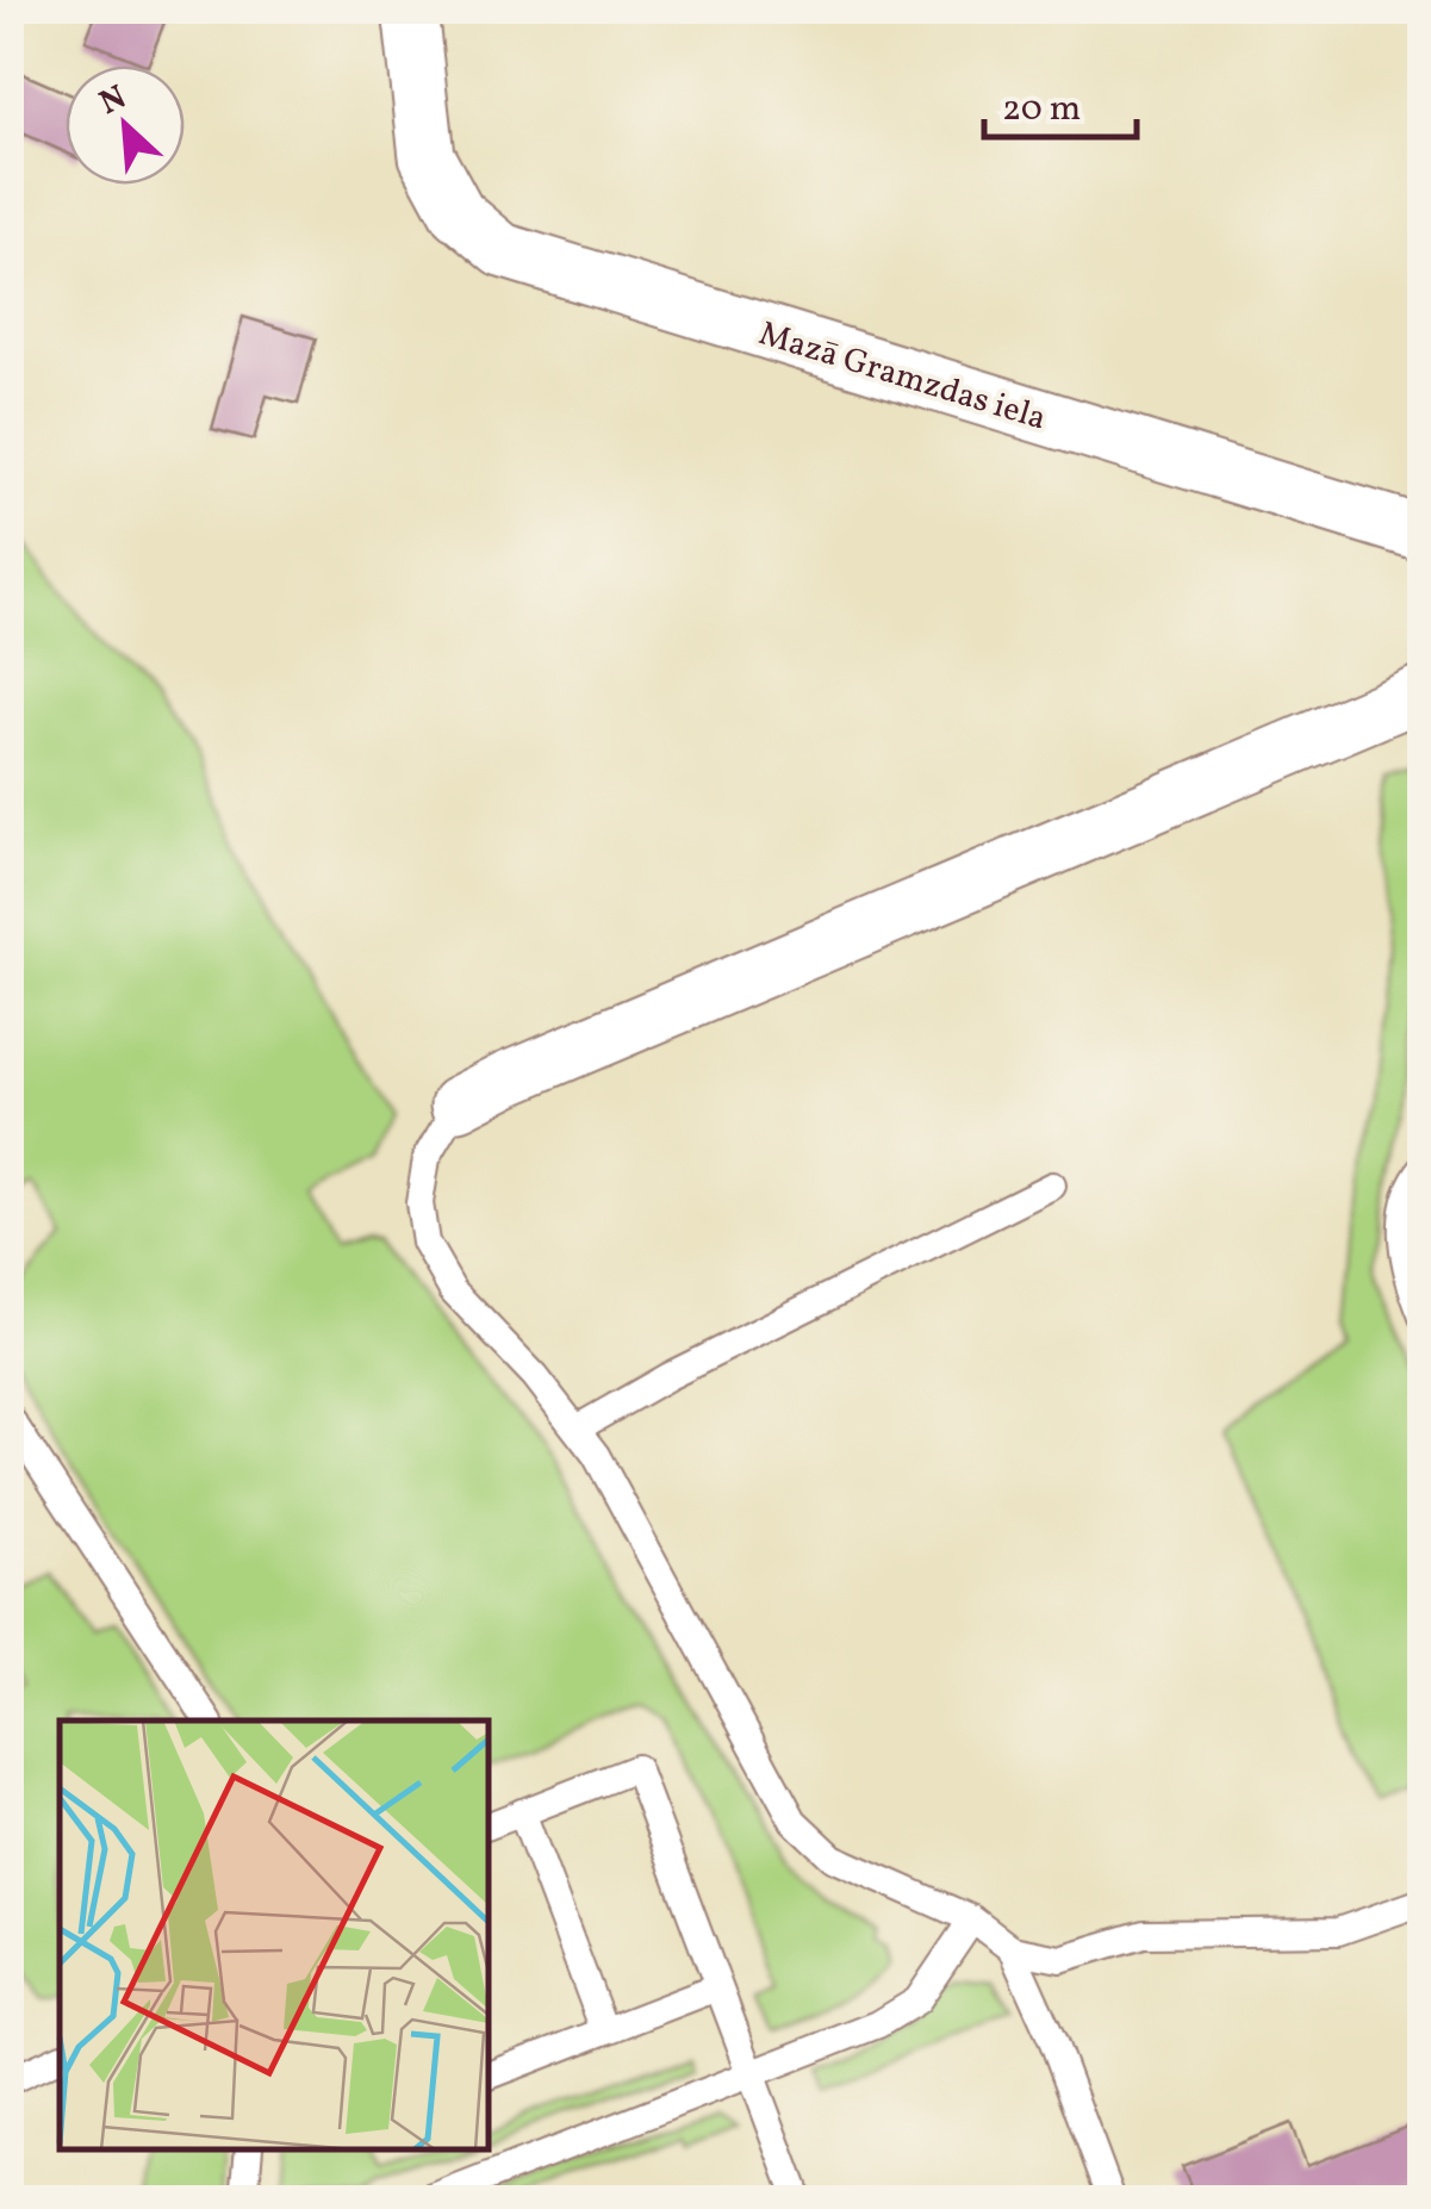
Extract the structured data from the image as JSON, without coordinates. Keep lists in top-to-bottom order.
{
  "streets": {
    "street": ["Mazā Gramzdas iela"]
  },
  "scale_bar": "20 m",
  "north": "top left"
}
